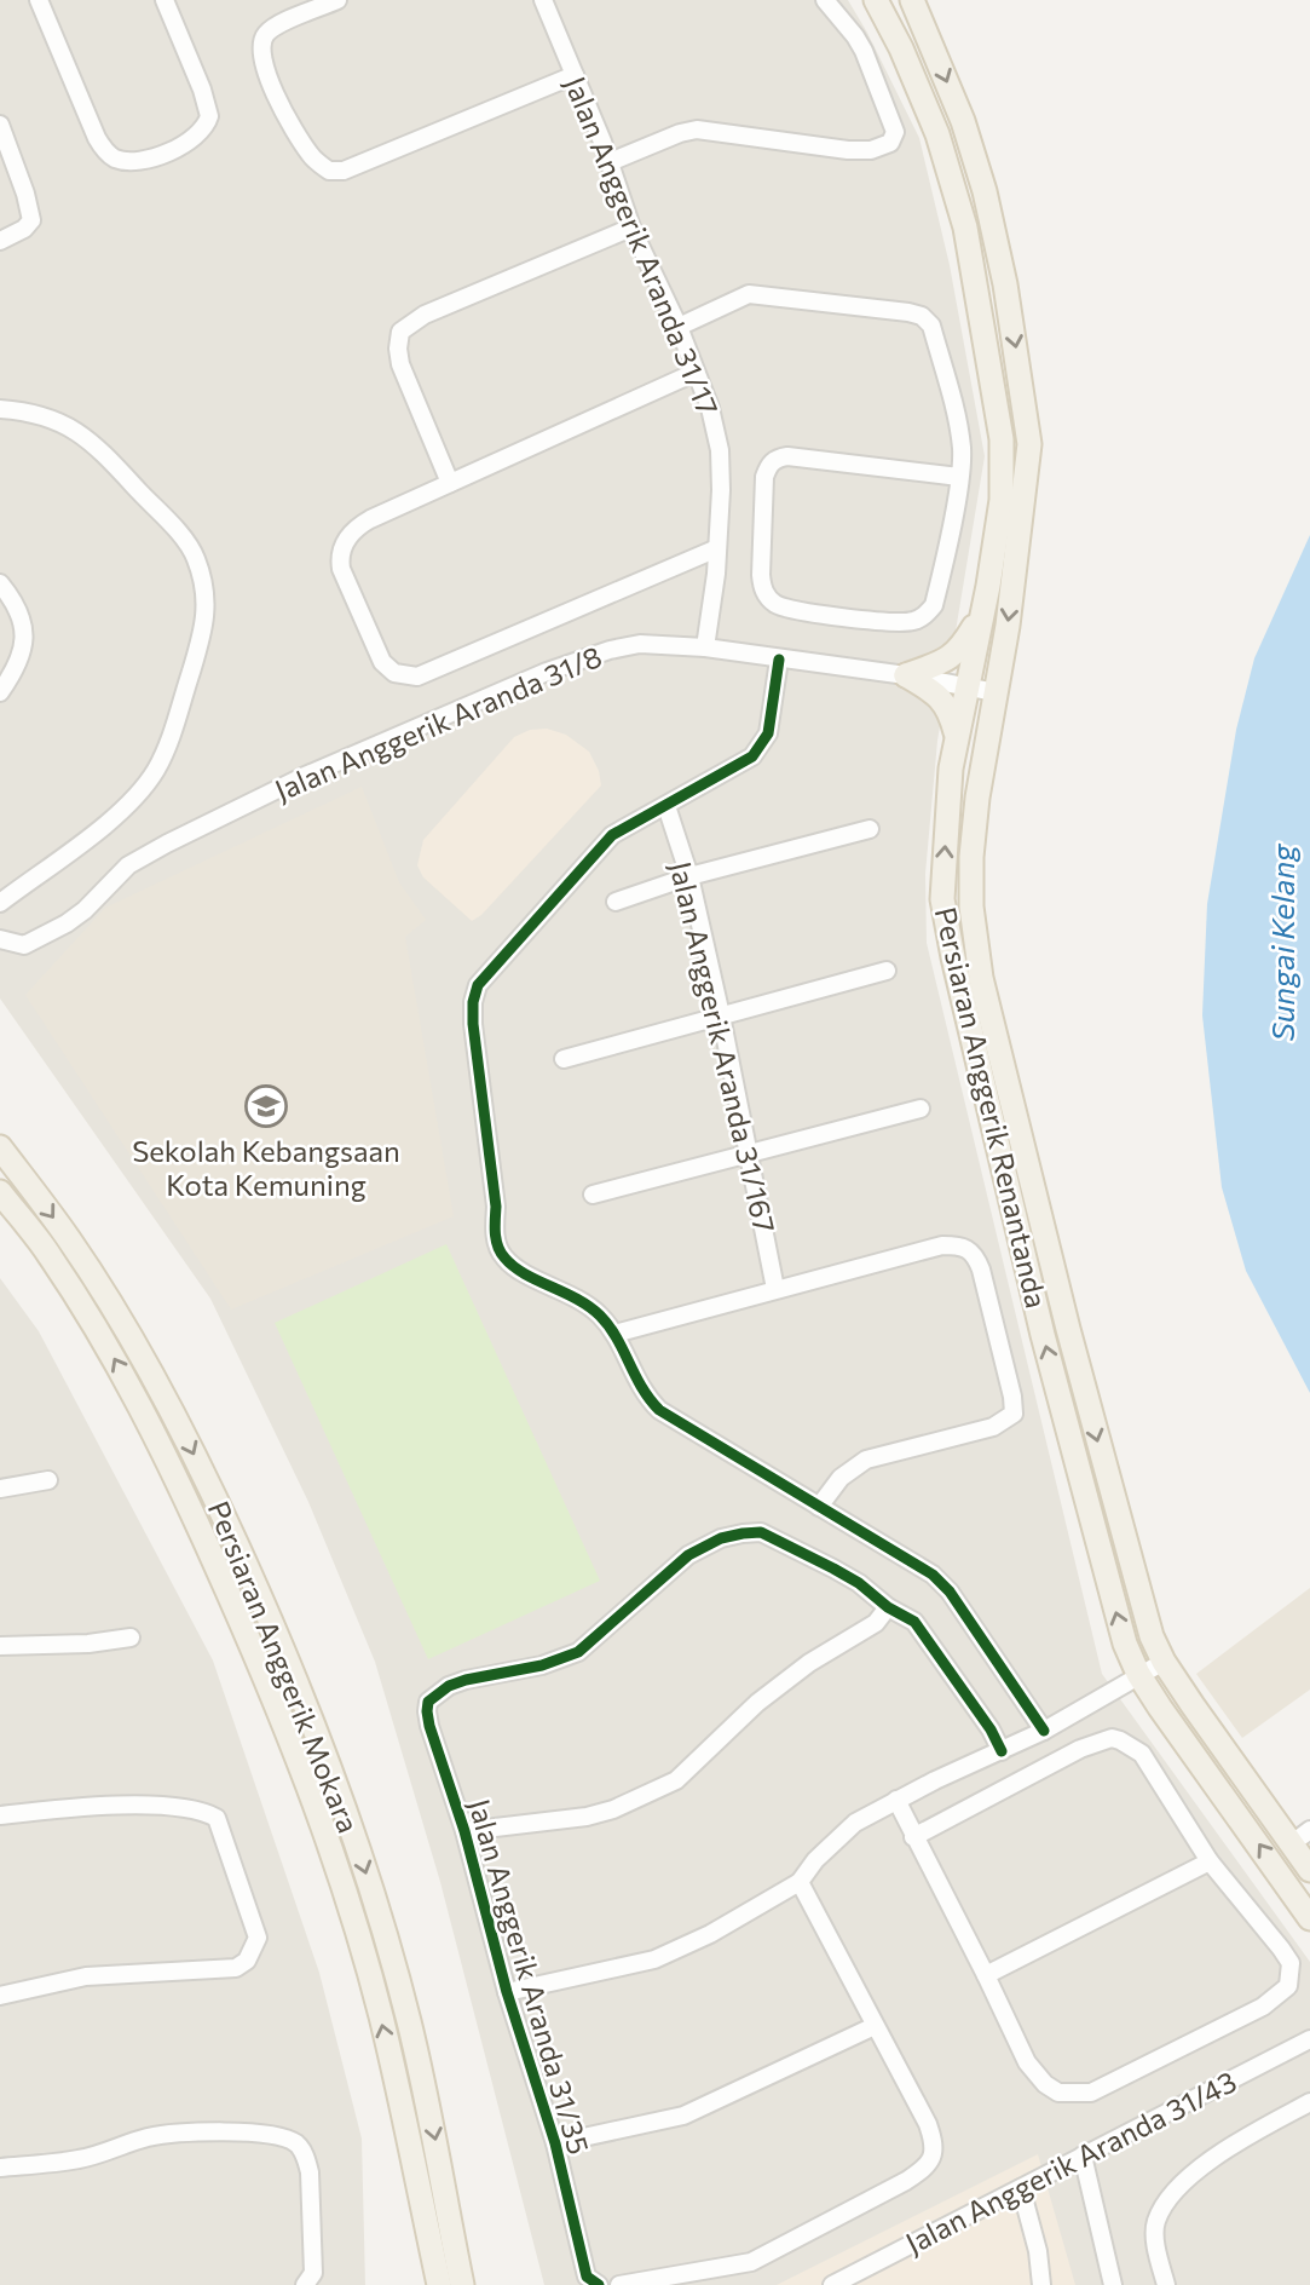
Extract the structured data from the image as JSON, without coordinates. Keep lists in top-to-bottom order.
{
  "streets": {
    "main road": ["Persiaran Anggerik Renantanda", "Persiaran Anggerik Mokara"],
    "street": [
      "Jalan Anggerik Aranda 31/17",
      "Jalan Anggerik Aranda 31/8",
      "Jalan Anggerik Aranda 31/167",
      "Jalan Anggerik Aranda 31/35",
      "Jalan Anggerik Aranda 31/43"
    ]
  },
  "crossings": [
    ["Jalan Anggerik Aranda 31/17", "Jalan Anggerik Aranda 31/8"],
    ["Jalan Anggerik Aranda 31/8", "Persiaran Anggerik Renantanda"]
  ],
  "water": ["Sungai Kelang"],
  "places": {
    "school or university": ["Sekolah Kebangsaan Kota Kemuning"]
  }
}
